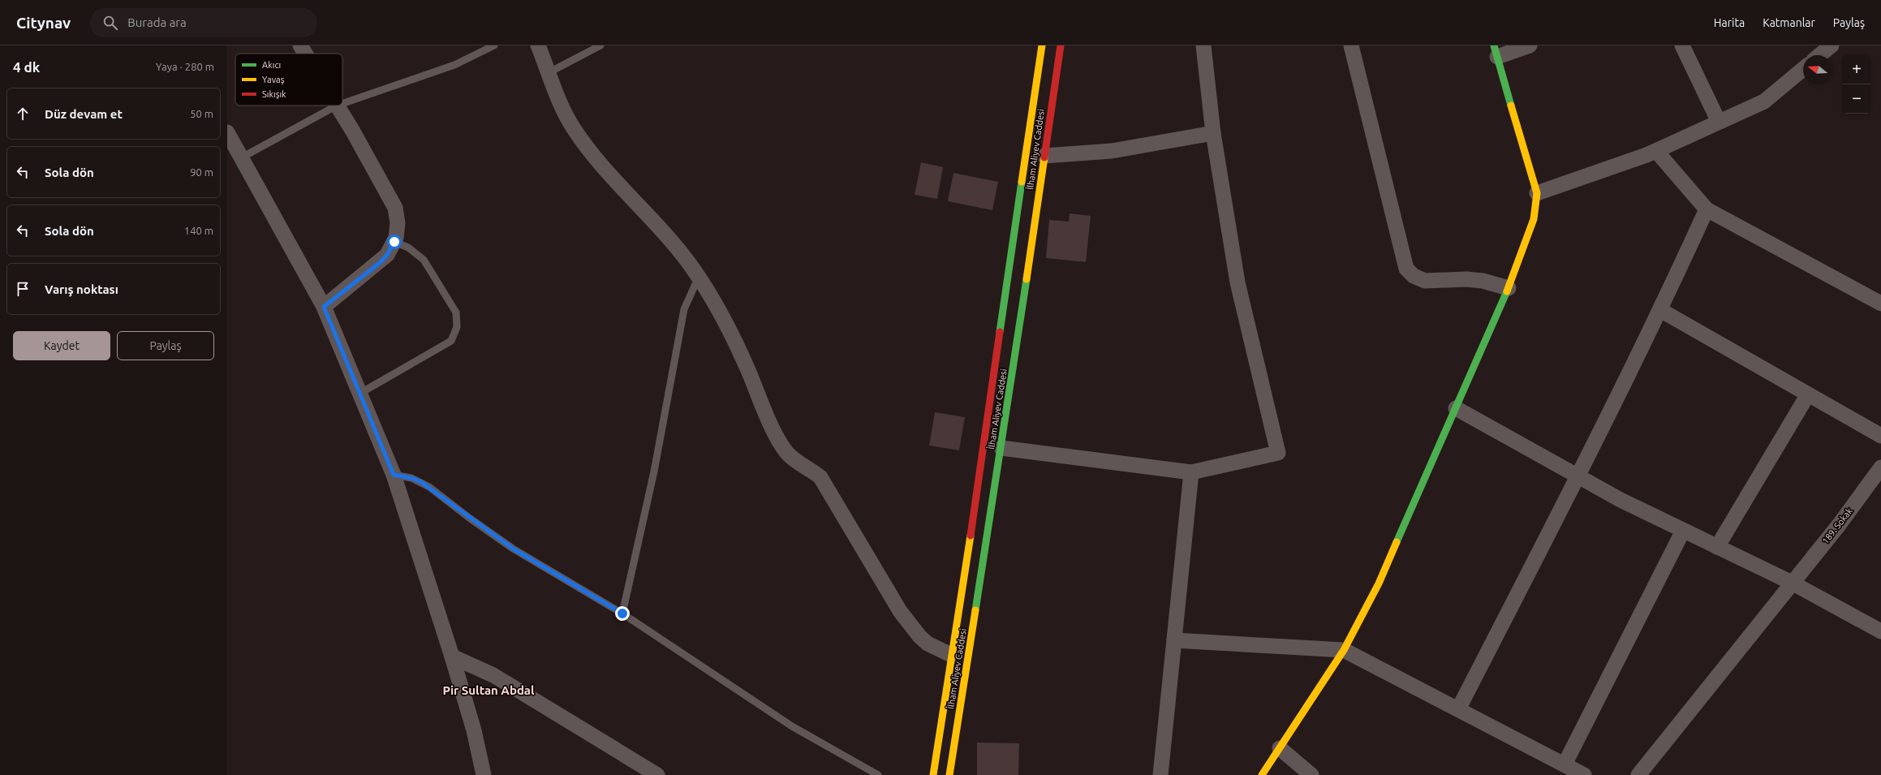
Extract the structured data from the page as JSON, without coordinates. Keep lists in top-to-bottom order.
{
  "streets": {
    "main road": ["İlham Aliyev Caddesi"],
    "street": ["189. Sokak"]
  },
  "districts": ["Pir Sultan Abdal"],
  "legend": ["Akıcı", "Yavaş", "Sıkışık"],
  "north": "left",
  "page": {
    "header": "Citynav",
    "search": "Burada ara",
    "nav": ["Harita", "Katmanlar", "Paylaş"],
    "heading": ["4 dk", "Yaya · 280 m"],
    "map_buttons": ["+", "−"],
    "list": [
      ["Düz devam et", "50 m"],
      ["Sola dön", "90 m"],
      ["Sola dön", "140 m"],
      "Varış noktası"
    ],
    "buttons": ["Kaydet", "Paylaş"]
  }
}
